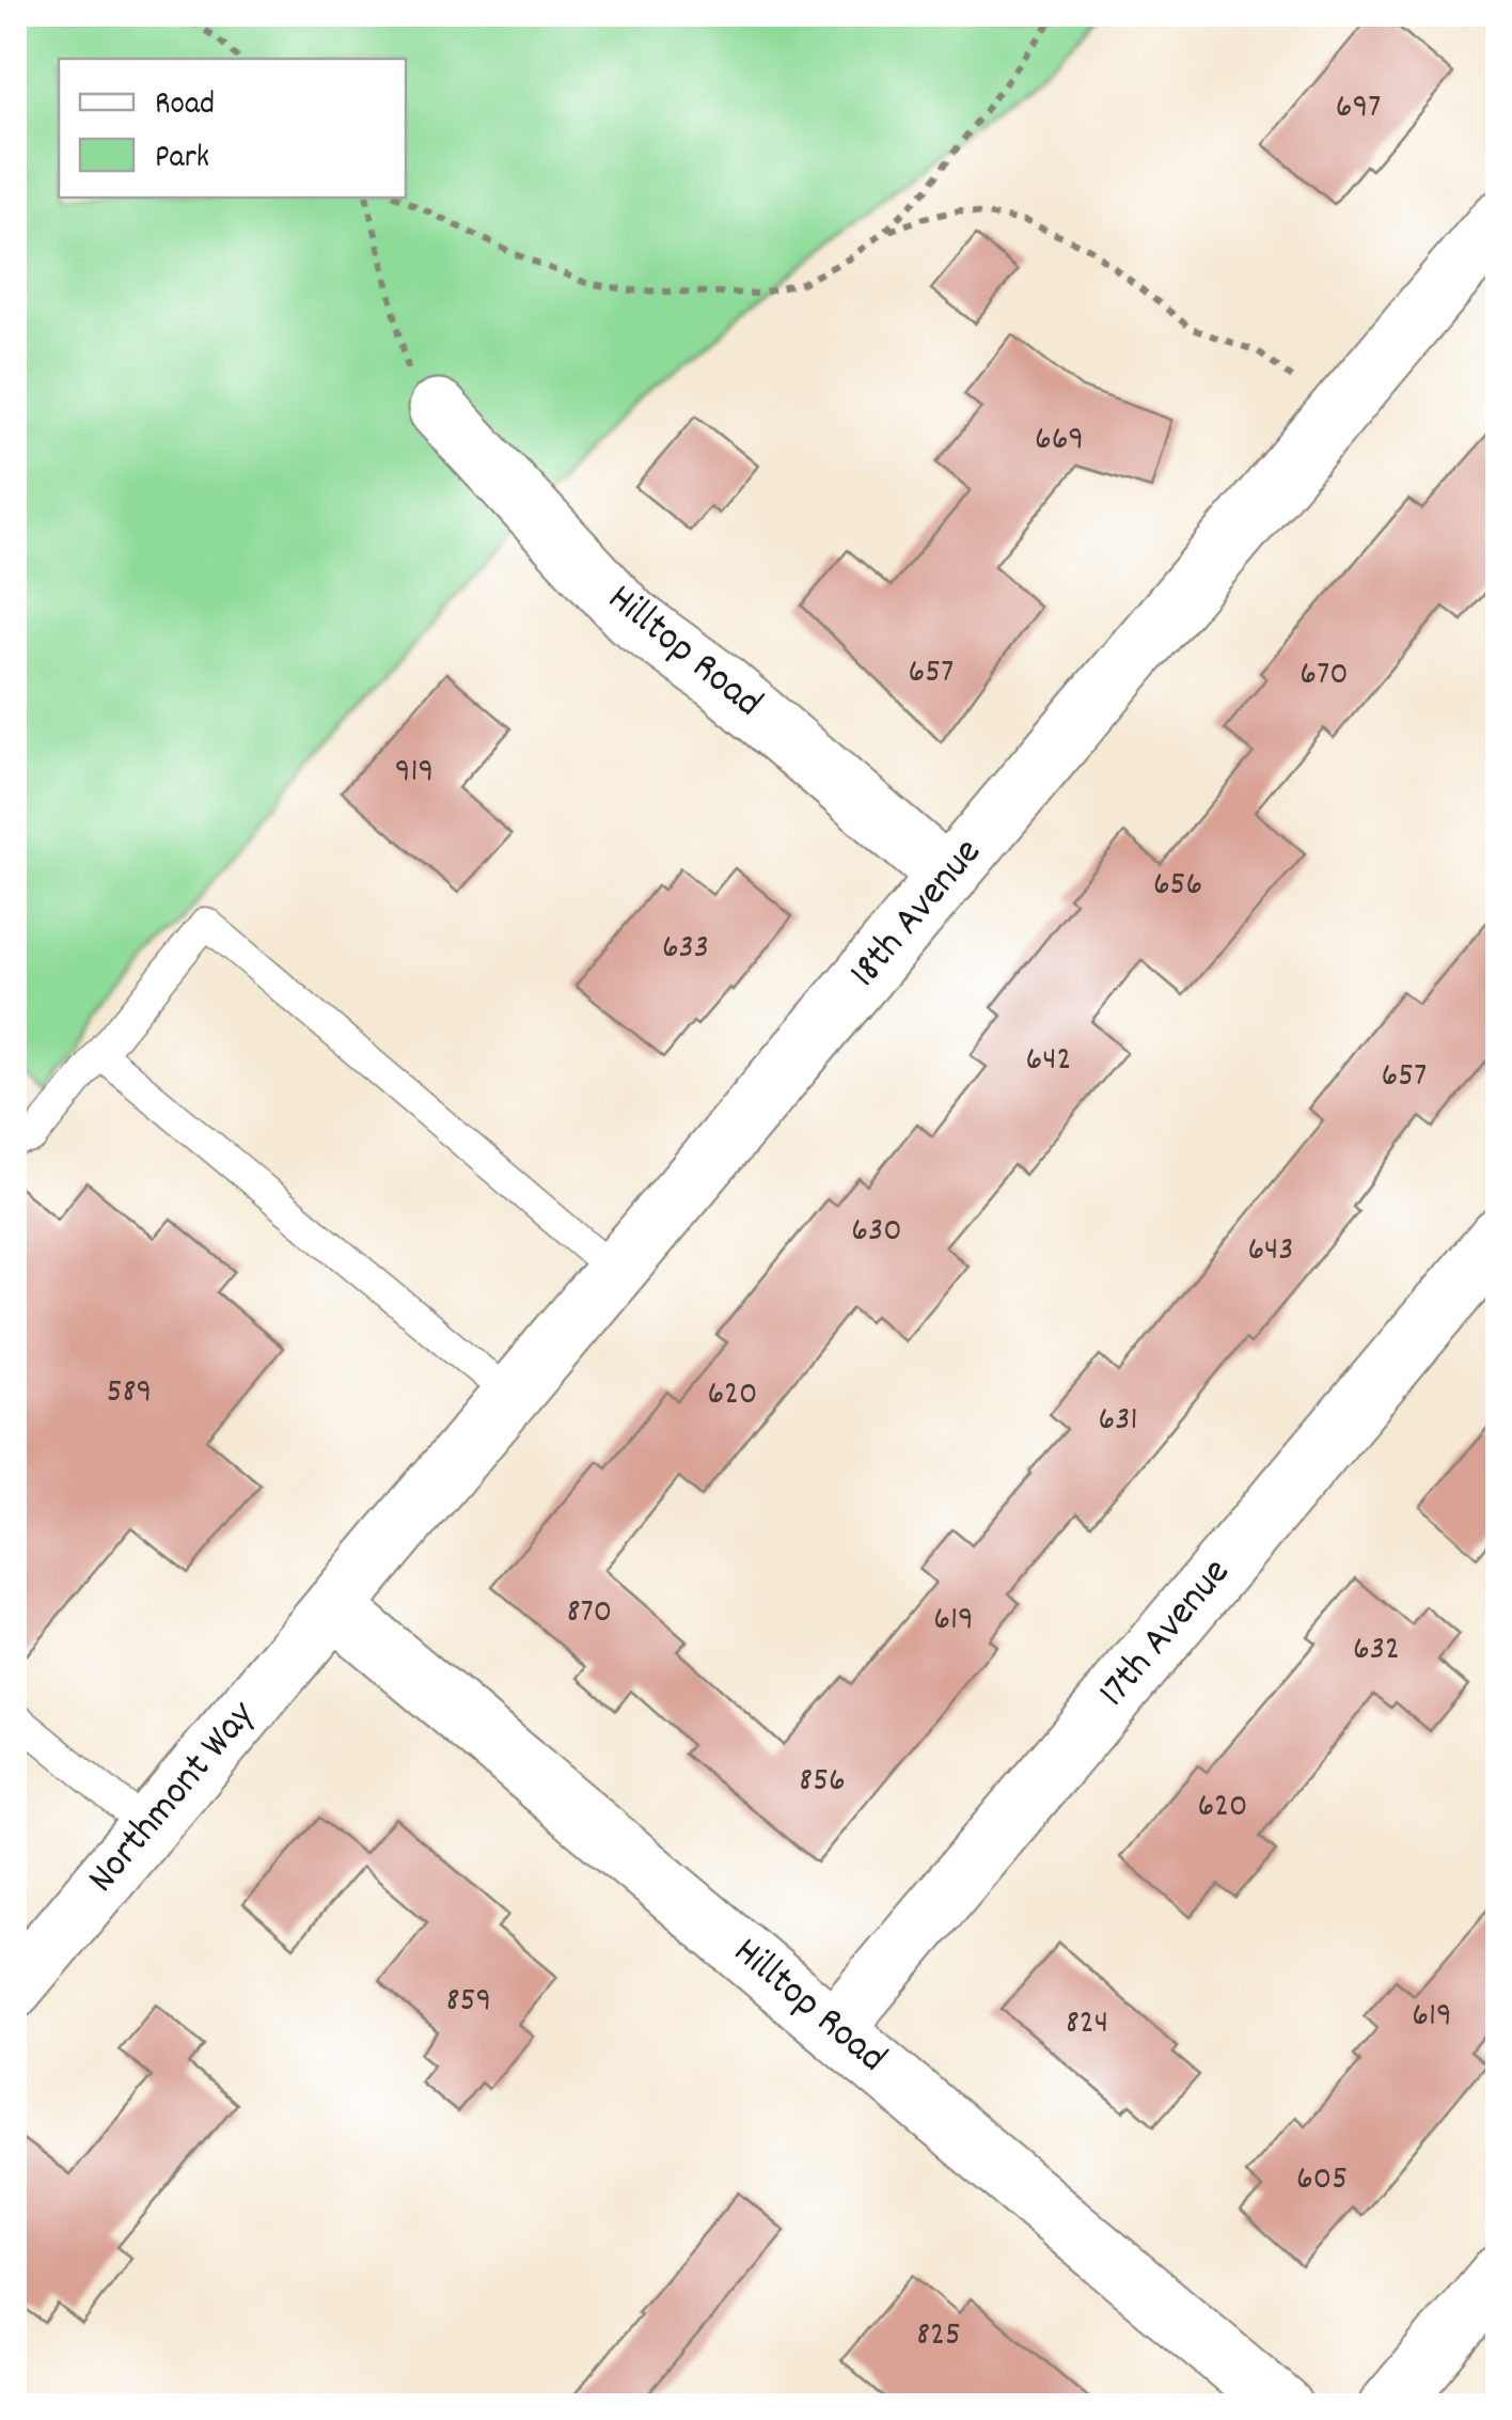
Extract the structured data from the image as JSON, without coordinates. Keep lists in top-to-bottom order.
{
  "streets": {
    "street": [
      "Hilltop Road",
      "18th Avenue",
      "17th Avenue",
      "Northmont Way"
    ]
  },
  "crossings": [
    ["Hilltop Road", "18th Avenue"],
    ["Hilltop Road", "17th Avenue"],
    ["Hilltop Road", "Northmont Way"],
    ["18th Avenue", "Northmont Way"]
  ],
  "house_numbers": [
    "697",
    "669",
    "657",
    "670",
    "919",
    "656",
    "633",
    "642",
    "657",
    "630",
    "643",
    "589",
    "620",
    "631",
    "870",
    "619",
    "632",
    "856",
    "620",
    "859",
    "619",
    "824",
    "605",
    "825"
  ],
  "legend": ["Road", "Park"]
}
